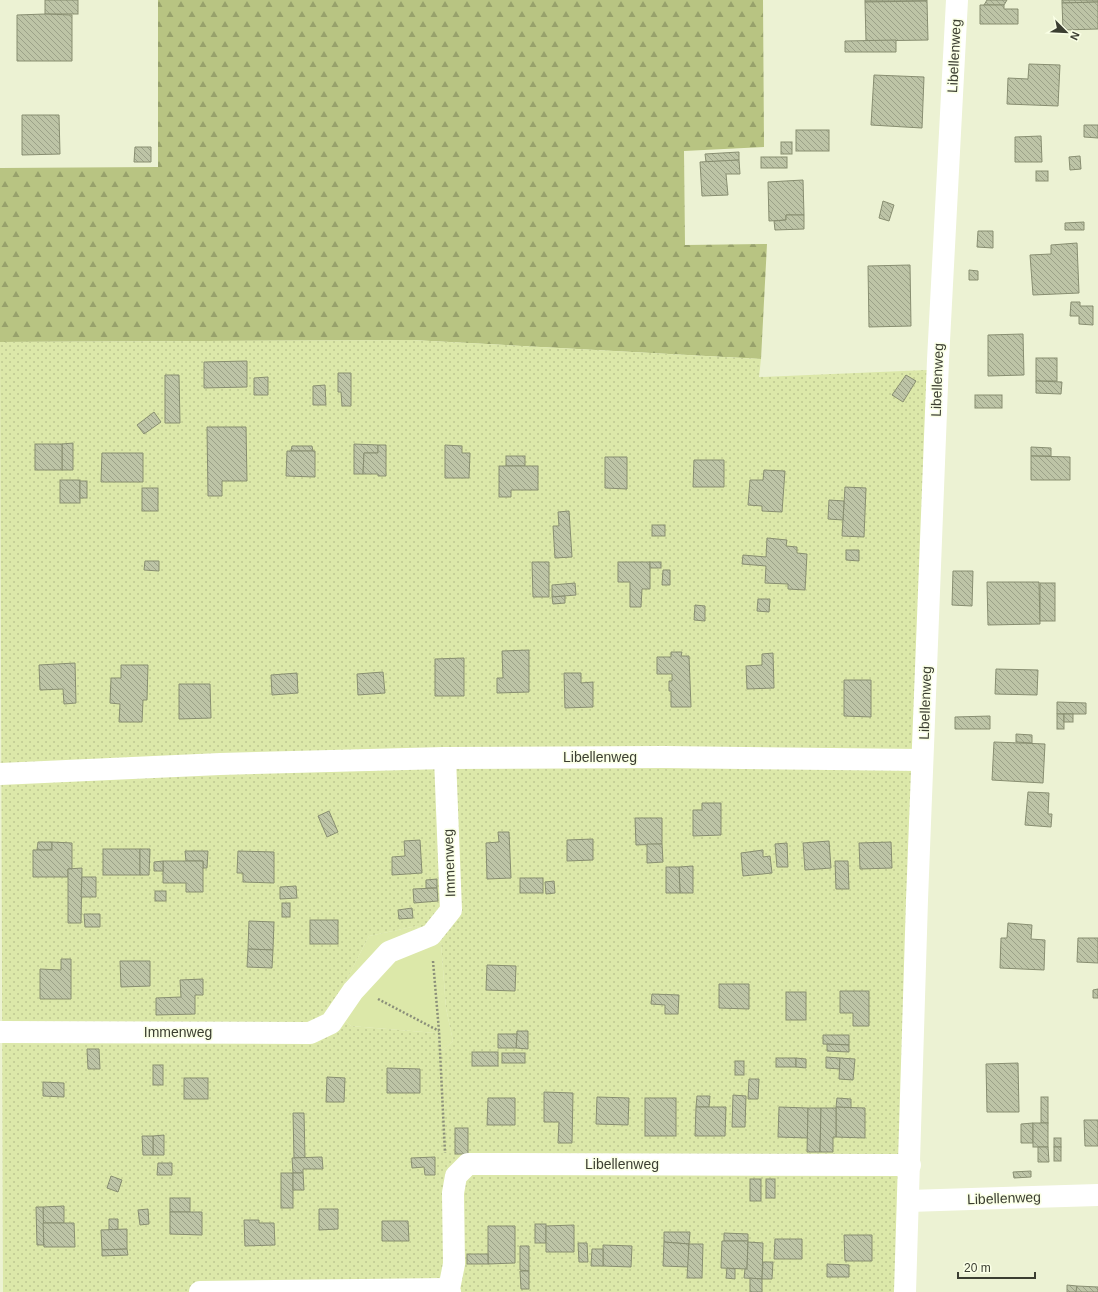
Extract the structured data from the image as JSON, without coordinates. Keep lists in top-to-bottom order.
{
  "streets": {
    "street": ["Libellenweg", "Immenweg"]
  },
  "crossings": [
    ["Libellenweg", "Immenweg"]
  ],
  "scale_bar": "20 m",
  "north": "bottom right"
}
